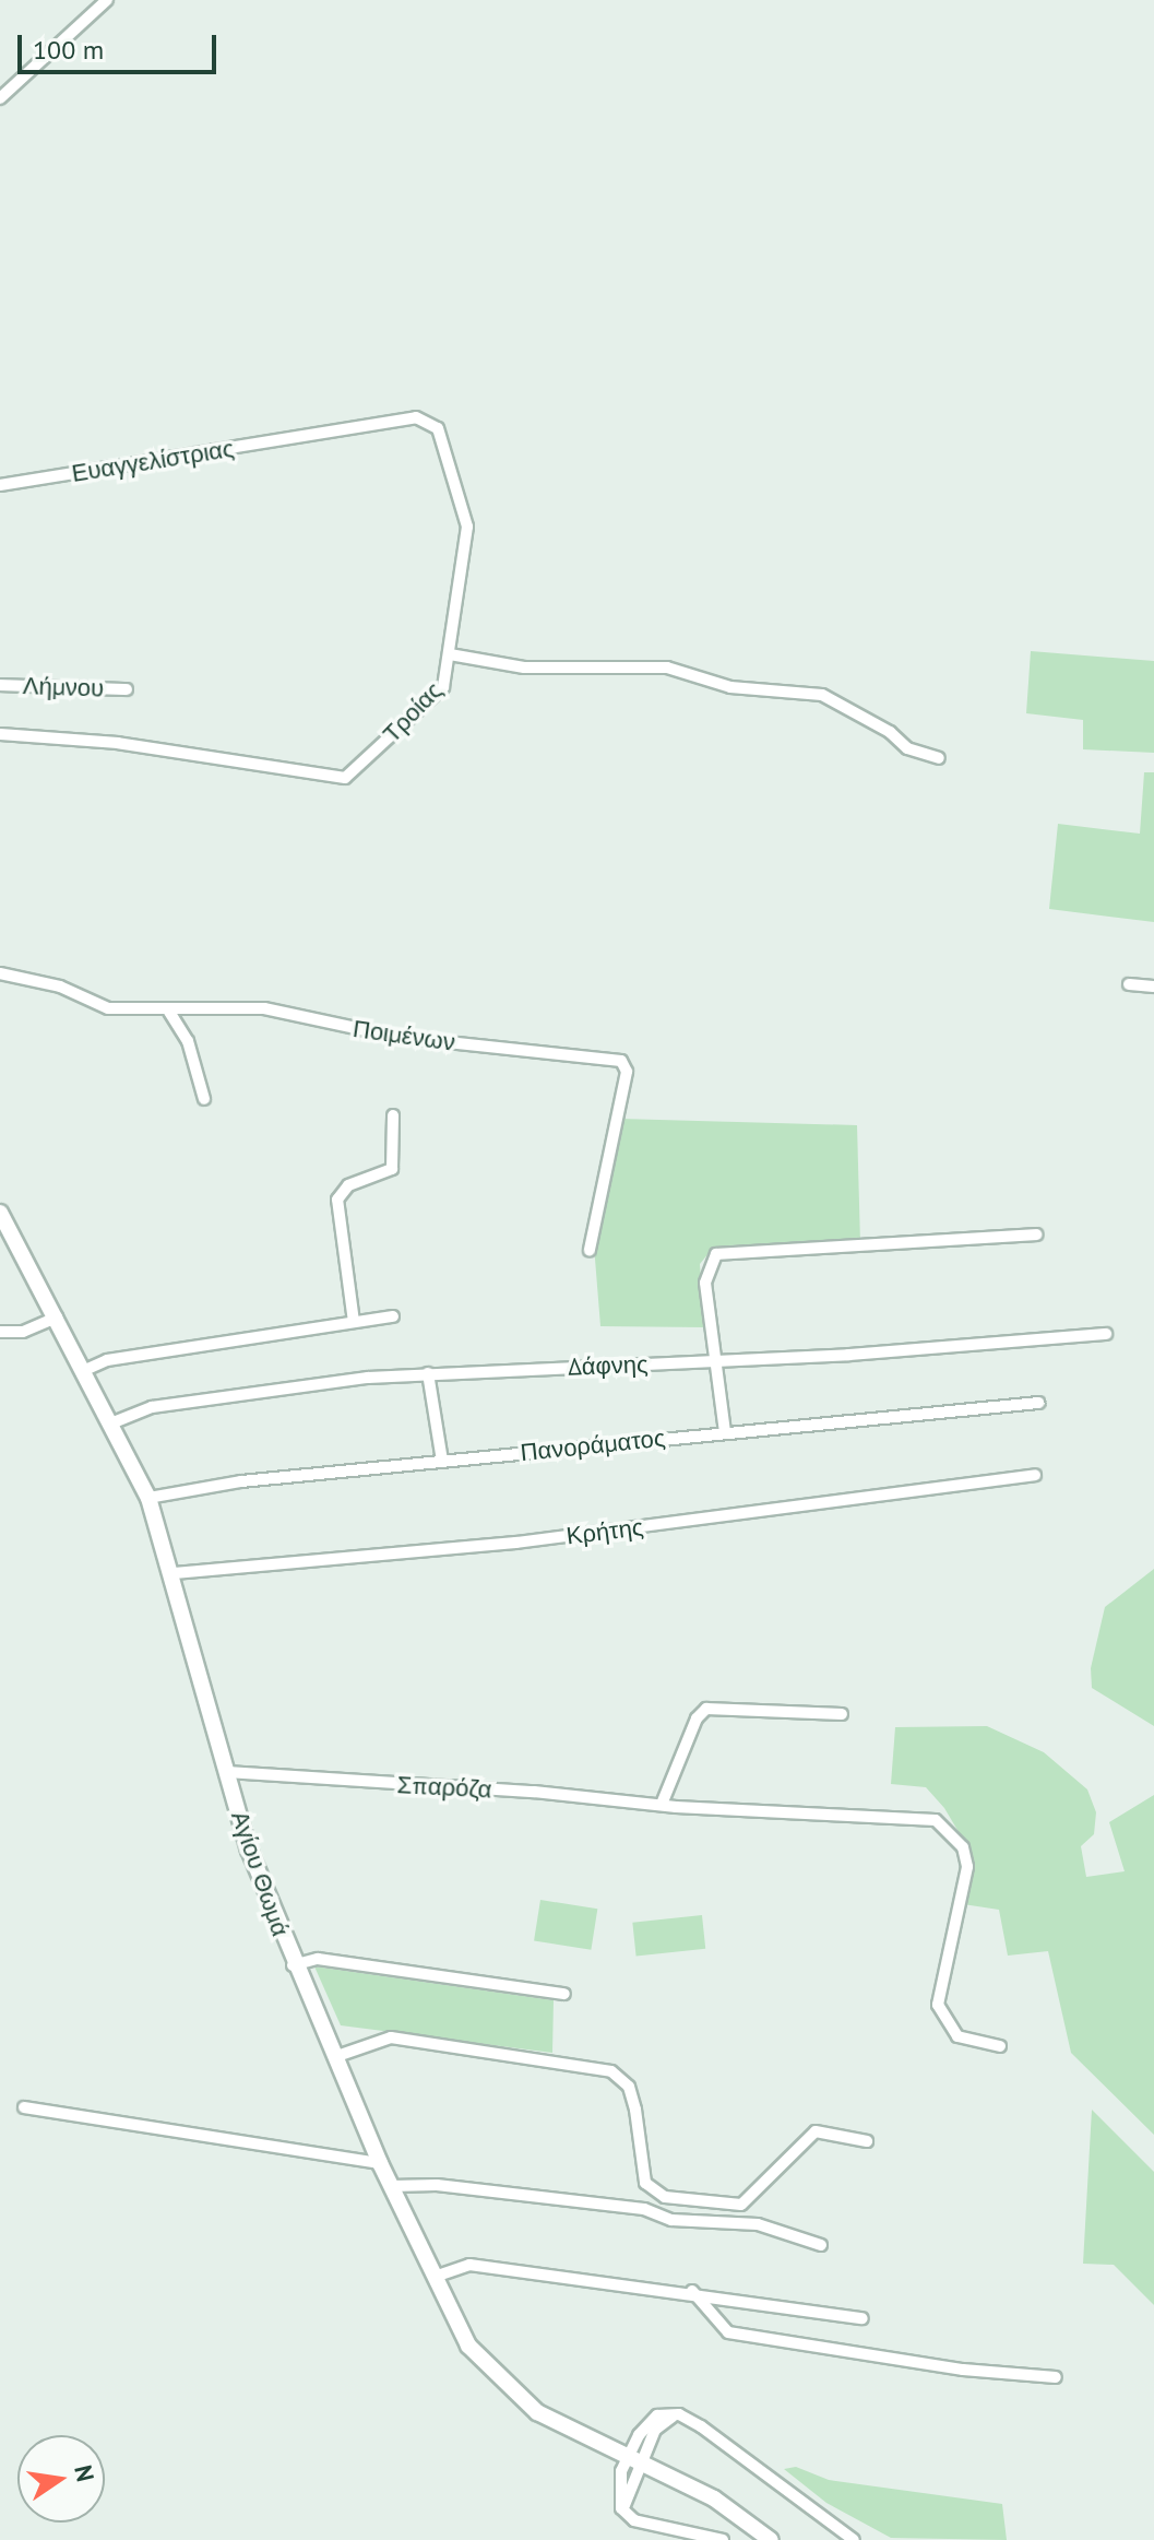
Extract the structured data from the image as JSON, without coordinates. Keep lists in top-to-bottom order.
{
  "streets": {
    "main road": ["Αγίου Θωμά"],
    "street": [
      "Ευαγγελίστριας",
      "Λήμνου",
      "Τροίας",
      "Ποιμένων",
      "Δάφνης",
      "Πανοράματος",
      "Κρήτης",
      "Σπαρόζα"
    ]
  },
  "crossings": [
    ["Ευαγγελίστριας", "Τροίας"],
    ["Δάφνης", "Αγίου Θωμά"],
    ["Πανοράματος", "Αγίου Θωμά"],
    ["Κρήτης", "Αγίου Θωμά"],
    ["Σπαρόζα", "Αγίου Θωμά"]
  ],
  "scale_bar": "100 m",
  "north": "right"
}
